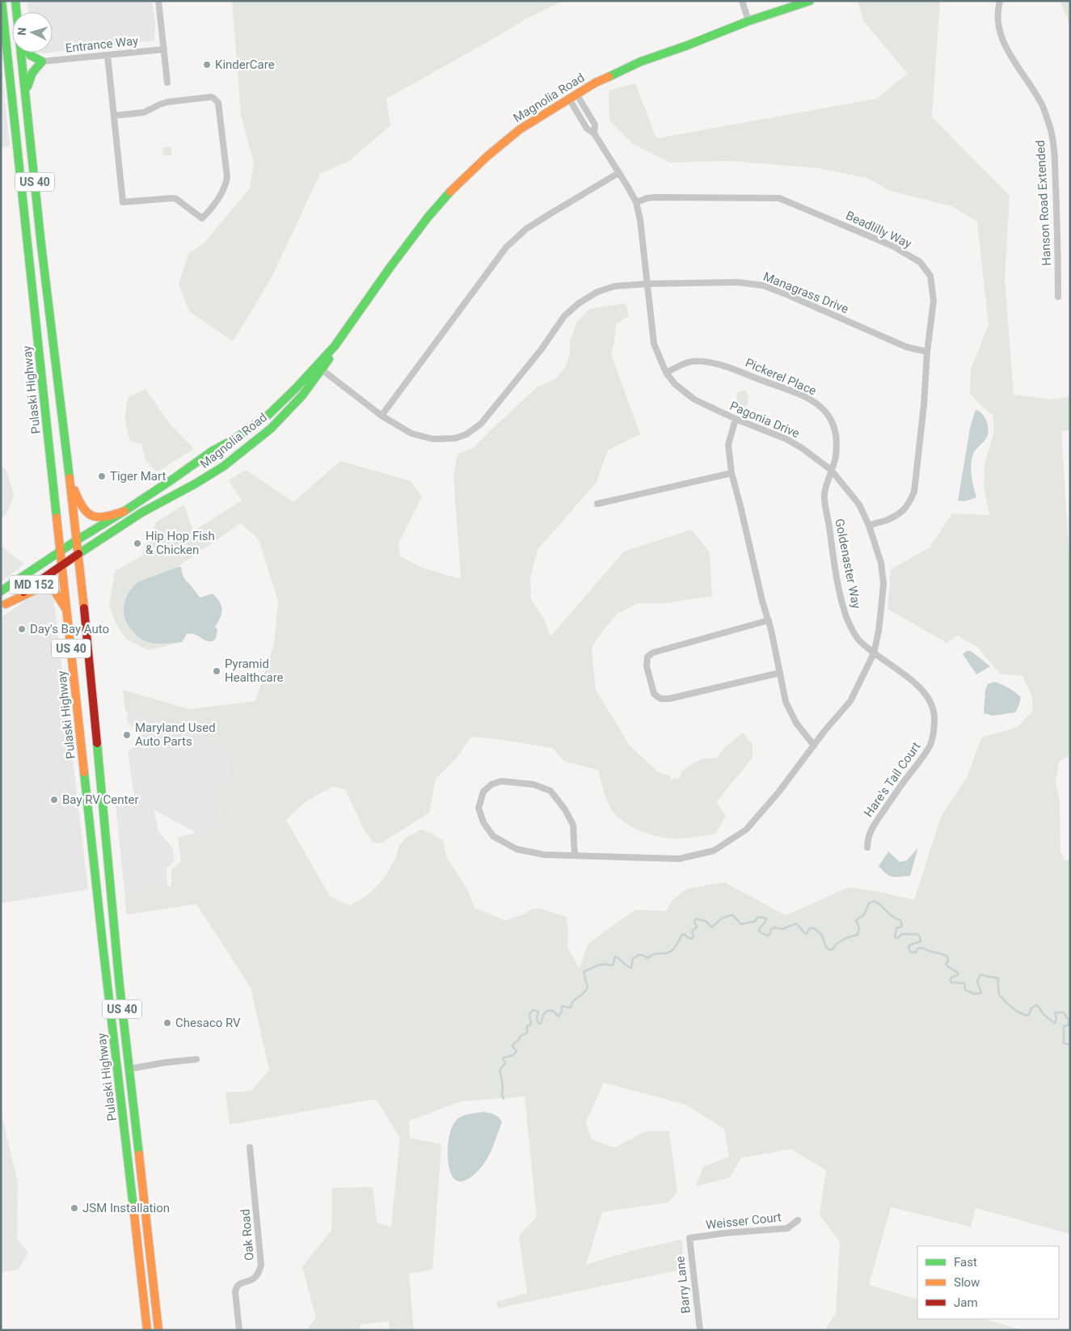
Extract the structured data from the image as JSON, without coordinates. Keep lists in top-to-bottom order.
{
  "streets": {
    "main road": [
      "Magnolia Road",
      "US 40",
      "Pulaski Highway",
      "MD 152"
    ],
    "street": [
      "Entrance Way",
      "Hanson Road Extended",
      "Beadlilly Way",
      "Managrass Drive",
      "Pickerel Place",
      "Pagonia Drive",
      "Goldenaster Way",
      "Hare's Tail Court",
      "Weisser Court",
      "Oak Road",
      "Barry Lane"
    ]
  },
  "crossings": [
    ["Magnolia Road", "Managrass Drive"],
    ["Magnolia Road", "Pulaski Highway"],
    ["Magnolia Road", "Pagonia Drive"],
    ["Magnolia Road", "MD 152"],
    ["Beadlilly Way", "Managrass Drive"],
    ["Beadlilly Way", "Pagonia Drive"],
    ["Managrass Drive", "Pagonia Drive"],
    ["Pickerel Place", "Pagonia Drive"],
    ["Pickerel Place", "Goldenaster Way"],
    ["Pulaski Highway", "MD 152"],
    ["Pagonia Drive", "Goldenaster Way"],
    ["Pagonia Drive", "Hare's Tail Court"],
    ["Goldenaster Way", "Hare's Tail Court"],
    ["Weisser Court", "Barry Lane"]
  ],
  "places": [
    "KinderCare",
    "Tiger Mart",
    "Hip Hop Fish & Chicken",
    "Day's Bay Auto",
    "Pyramid Healthcare",
    "Maryland Used Auto Parts",
    "Bay RV Center",
    "Chesaco RV",
    "JSM Installation"
  ],
  "legend": ["Fast", "Slow", "Jam"],
  "north": "left"
}
